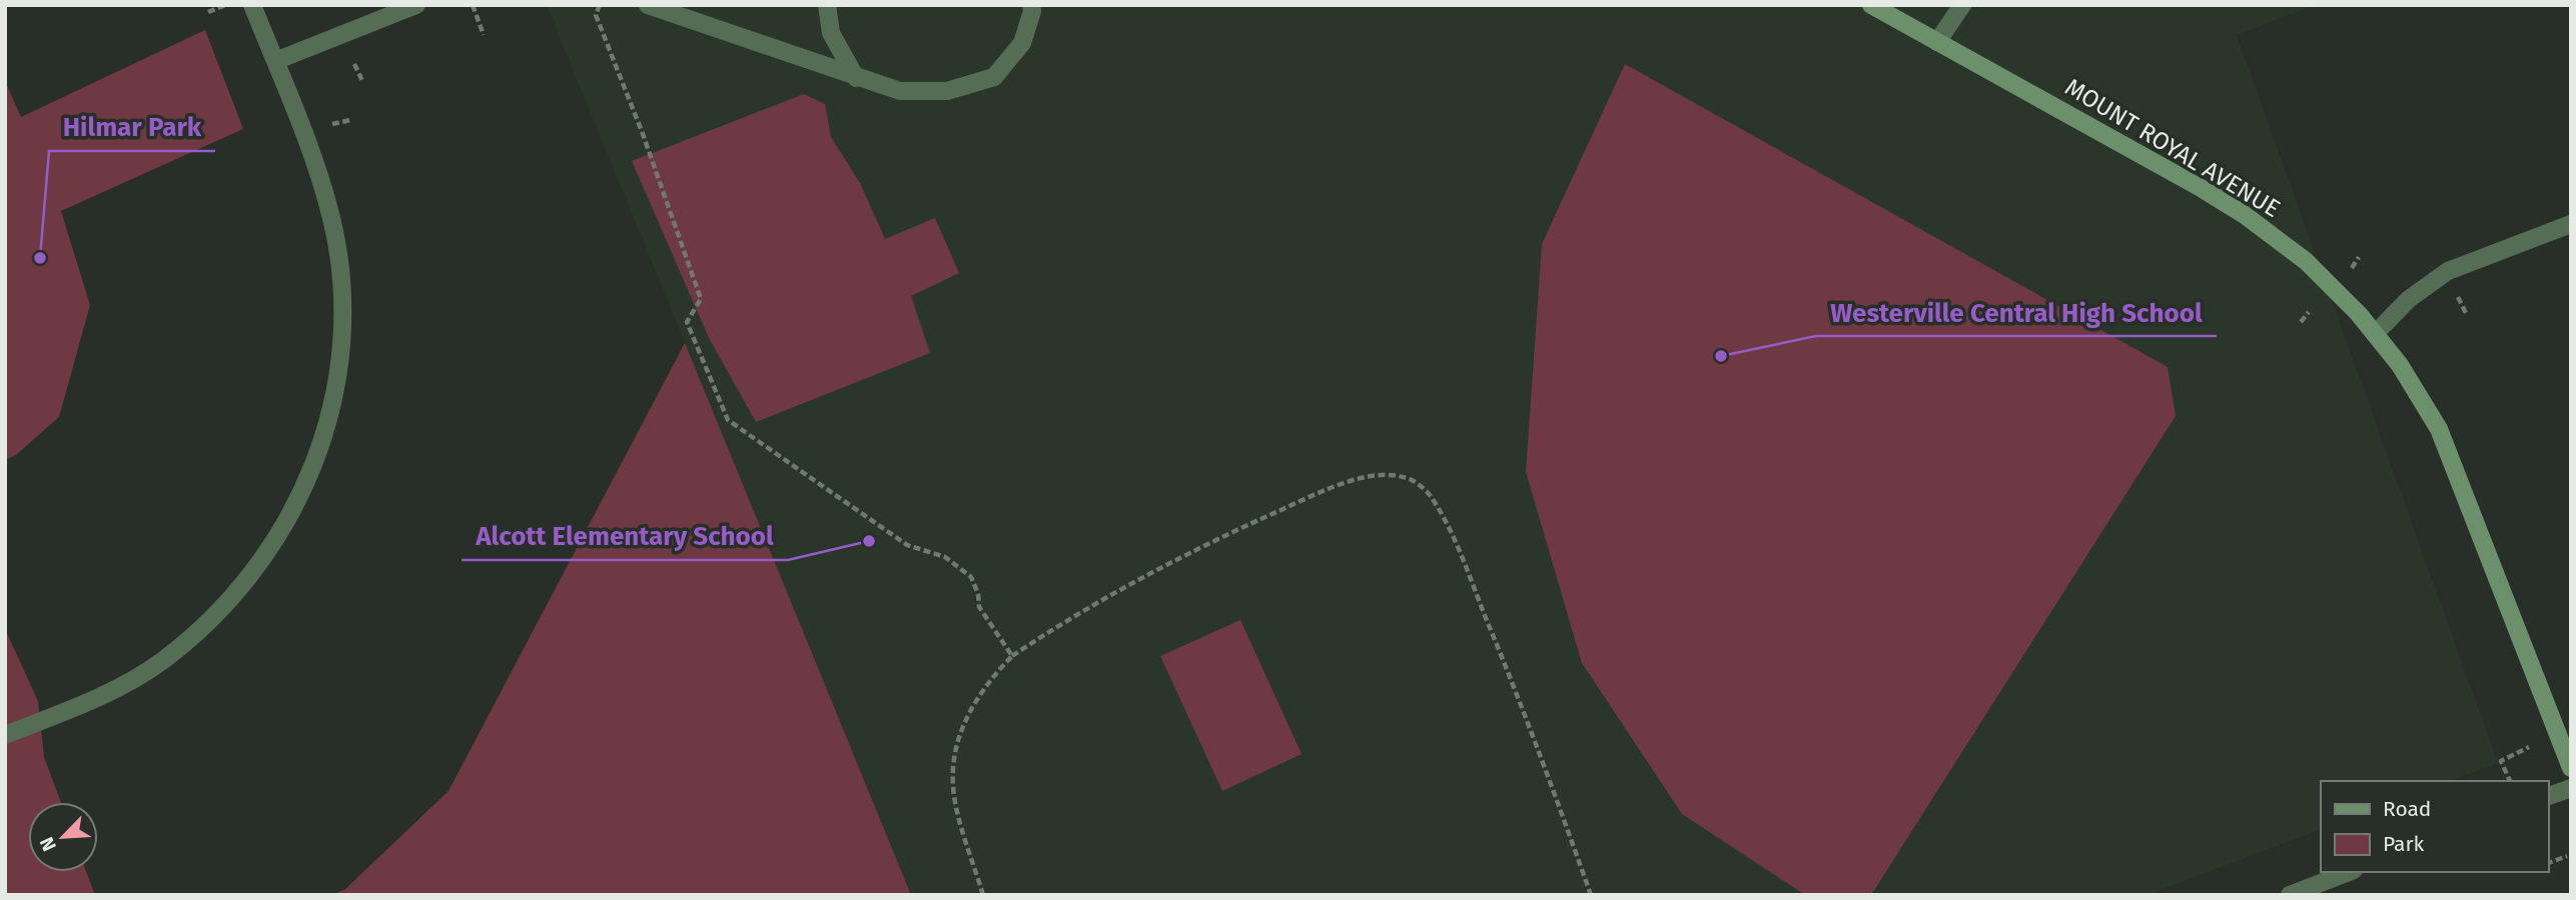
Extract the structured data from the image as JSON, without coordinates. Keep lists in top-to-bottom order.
{
  "streets": {
    "street": ["MOUNT ROYAL AVENUE"]
  },
  "places": ["Hilmar Park", "Westerville Central High School", "Alcott Elementary School"],
  "legend": ["Road", "Park"],
  "north": "bottom left"
}
